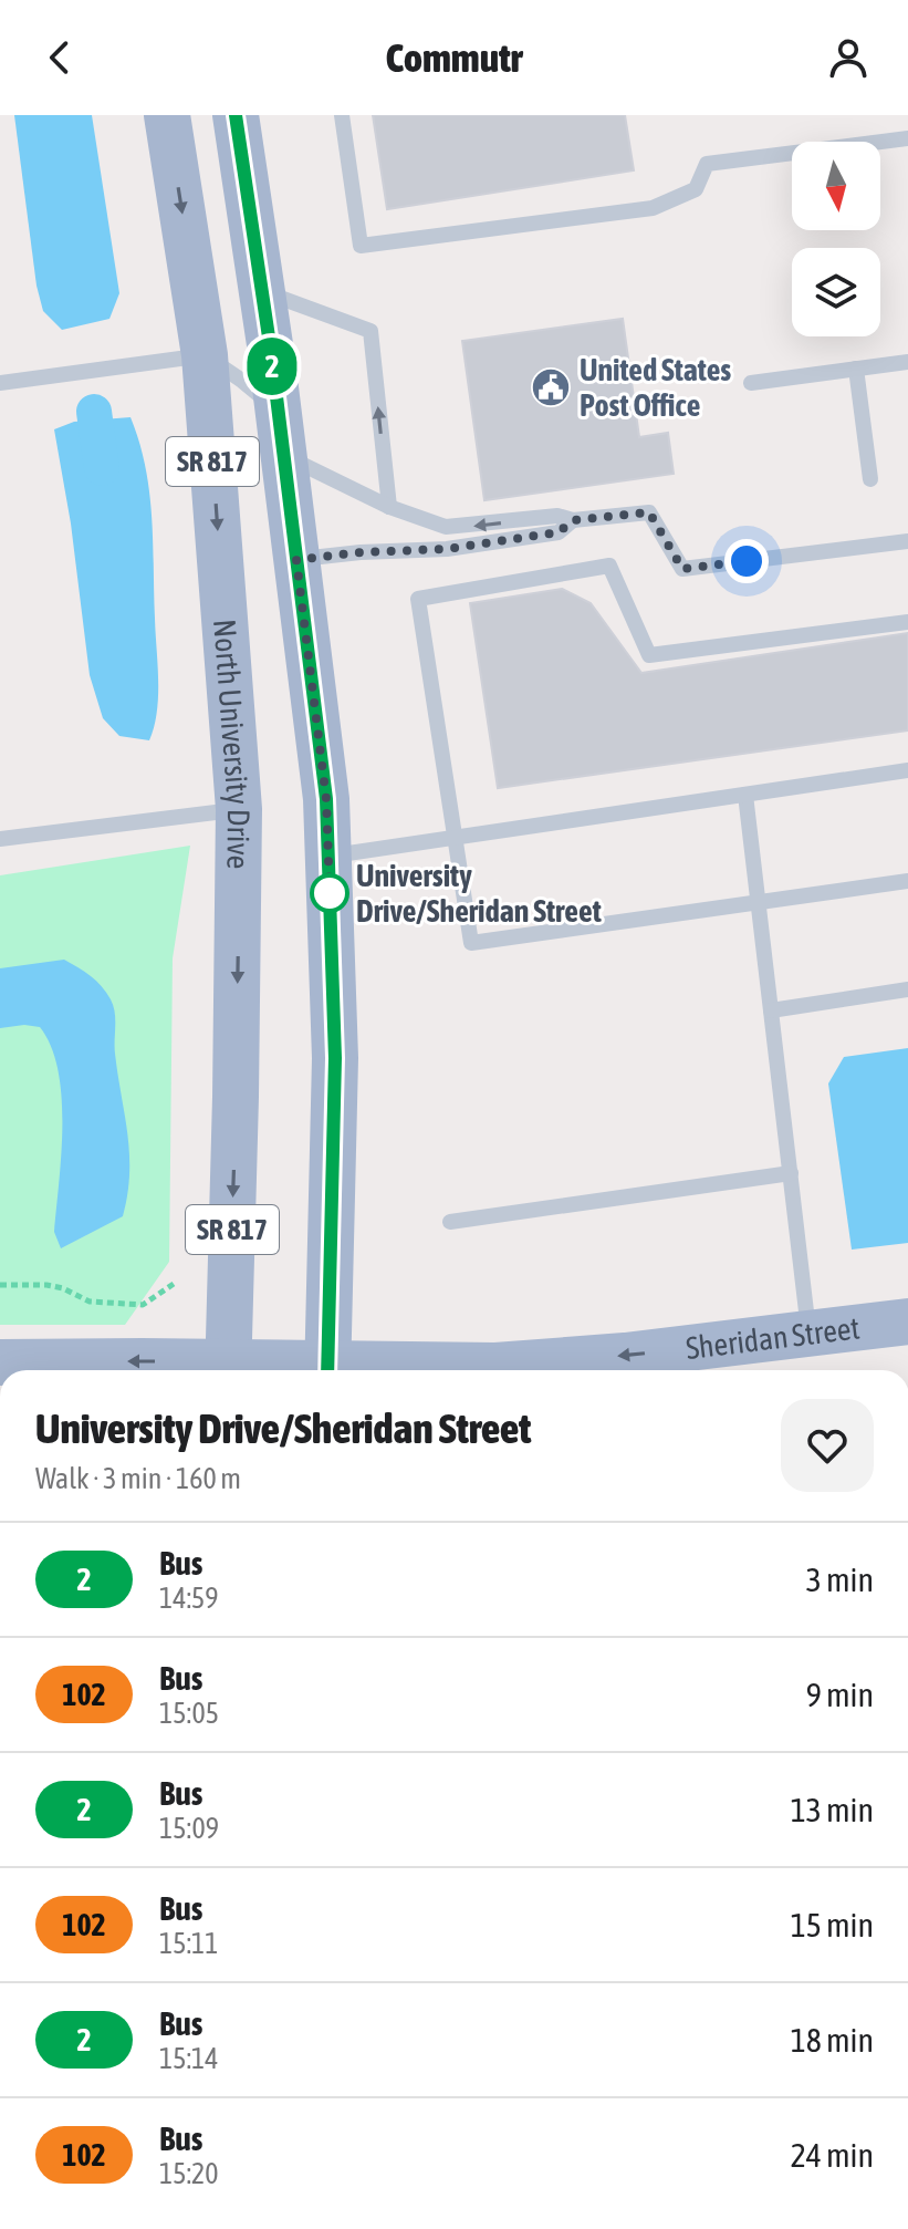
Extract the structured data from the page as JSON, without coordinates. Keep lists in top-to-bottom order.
{
  "streets": {
    "main road": ["SR 817", "North University Drive", "Sheridan Street"]
  },
  "crossings": [
    ["North University Drive", "Sheridan Street"]
  ],
  "one_way": ["Sheridan Street"],
  "places": {
    "public building": ["United States Post Office"],
    "other": ["University Drive/Sheridan Street"]
  },
  "lines": ["bus line 2"],
  "north": "bottom",
  "page": {
    "header": "Commutr",
    "on_map": "2",
    "heading": ["University Drive/Sheridan Street", "Walk · 3 min · 160 m"],
    "list": [
      {
        "mark": "2",
        "name": "Bus",
        "note": "14:59",
        "value": "3 min"
      },
      {
        "mark": "102",
        "name": "Bus",
        "note": "15:05",
        "value": "9 min"
      },
      {
        "mark": "2",
        "name": "Bus",
        "note": "15:09",
        "value": "13 min"
      },
      {
        "mark": "102",
        "name": "Bus",
        "note": "15:11",
        "value": "15 min"
      },
      {
        "mark": "2",
        "name": "Bus",
        "note": "15:14",
        "value": "18 min"
      },
      {
        "mark": "102",
        "name": "Bus",
        "note": "15:20",
        "value": "24 min"
      }
    ]
  }
}
